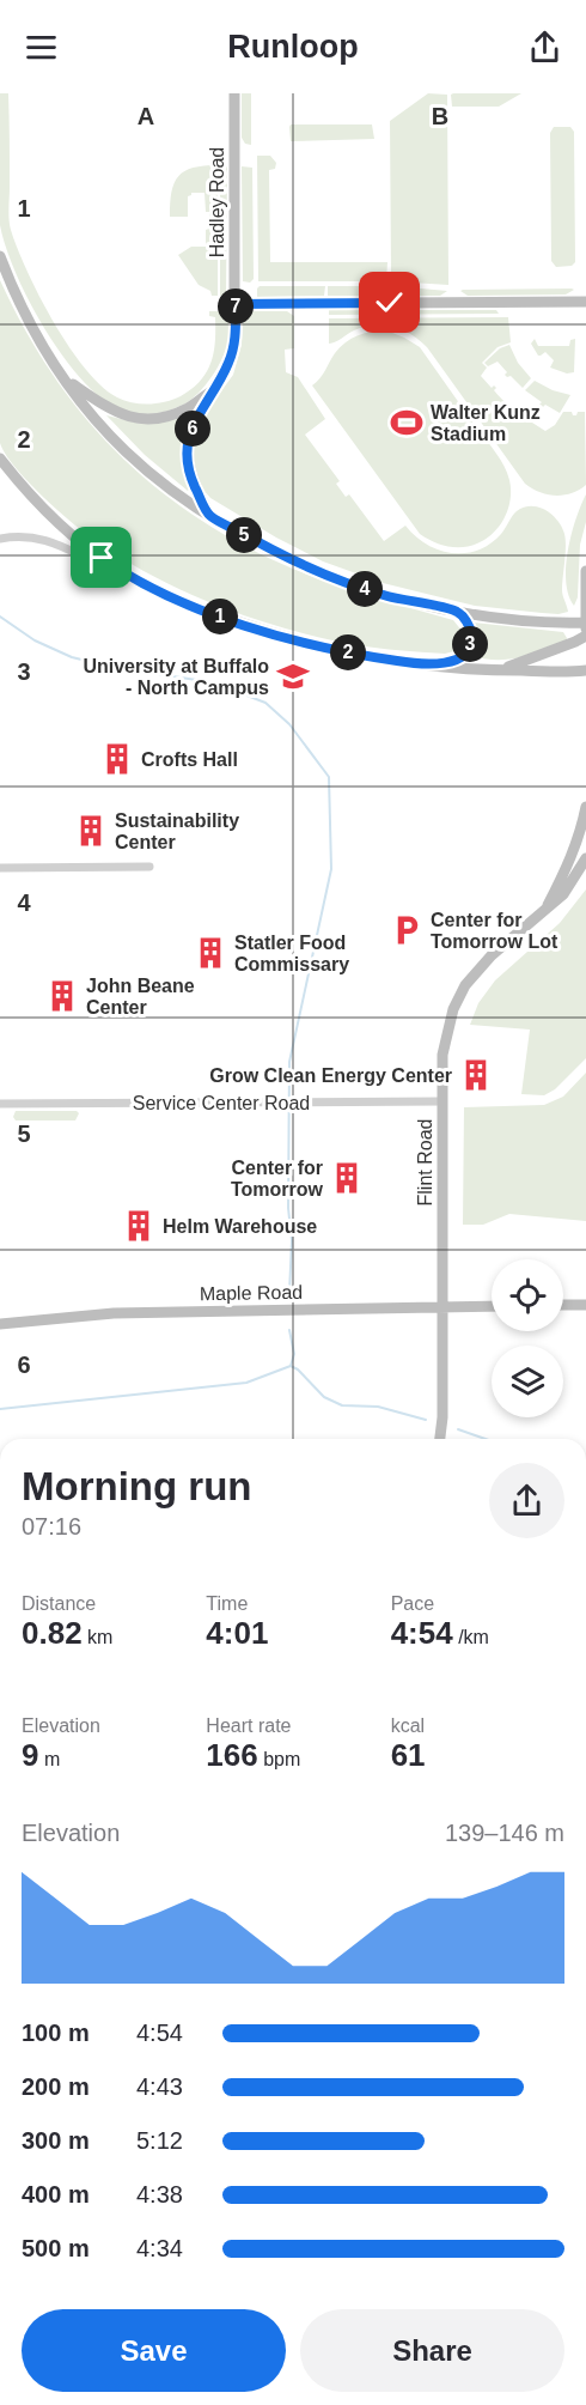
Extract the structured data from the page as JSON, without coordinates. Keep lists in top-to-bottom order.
{
  "streets": {
    "main road": ["Hadley Road", "Flint Road", "Maple Road"],
    "street": ["Service Center Road"]
  },
  "crossings": [
    ["Service Center Road", "Flint Road"],
    ["Flint Road", "Maple Road"]
  ],
  "places": {
    "sports": ["Walter Kunz Stadium"],
    "school or university": ["University at Buffalo - North Campus"],
    "building": [
      "Crofts Hall",
      "Sustainability Center",
      "Statler Food Commissary",
      "John Beane Center",
      "Grow Clean Energy Center",
      "Center for Tomorrow",
      "Helm Warehouse"
    ],
    "parking": ["Center for Tomorrow Lot"]
  },
  "page": {
    "header": "Runloop",
    "pins": [
      "7",
      "6",
      "5",
      "4",
      "1",
      "3",
      "2"
    ],
    "heading": ["Morning run", "07:16"],
    "stats": [
      ["Distance", "0.82 km"],
      ["Time", "4:01"],
      ["Pace", "4:54 /km"],
      ["Elevation", "9 m"],
      ["Heart rate", "166 bpm"],
      ["kcal", "61"]
    ],
    "chart": ["Elevation", "139–146 m"],
    "list": [
      {
        "name": "100 m",
        "note": "4:54"
      },
      {
        "name": "200 m",
        "note": "4:43"
      },
      {
        "name": "300 m",
        "note": "5:12"
      },
      {
        "name": "400 m",
        "note": "4:38"
      },
      {
        "name": "500 m",
        "note": "4:34"
      }
    ],
    "buttons": ["Save", "Share"]
  },
  "grid": {
    "columns": ["A", "B"],
    "rows": [
      "1",
      "2",
      "3",
      "4",
      "5",
      "6"
    ]
  }
}
